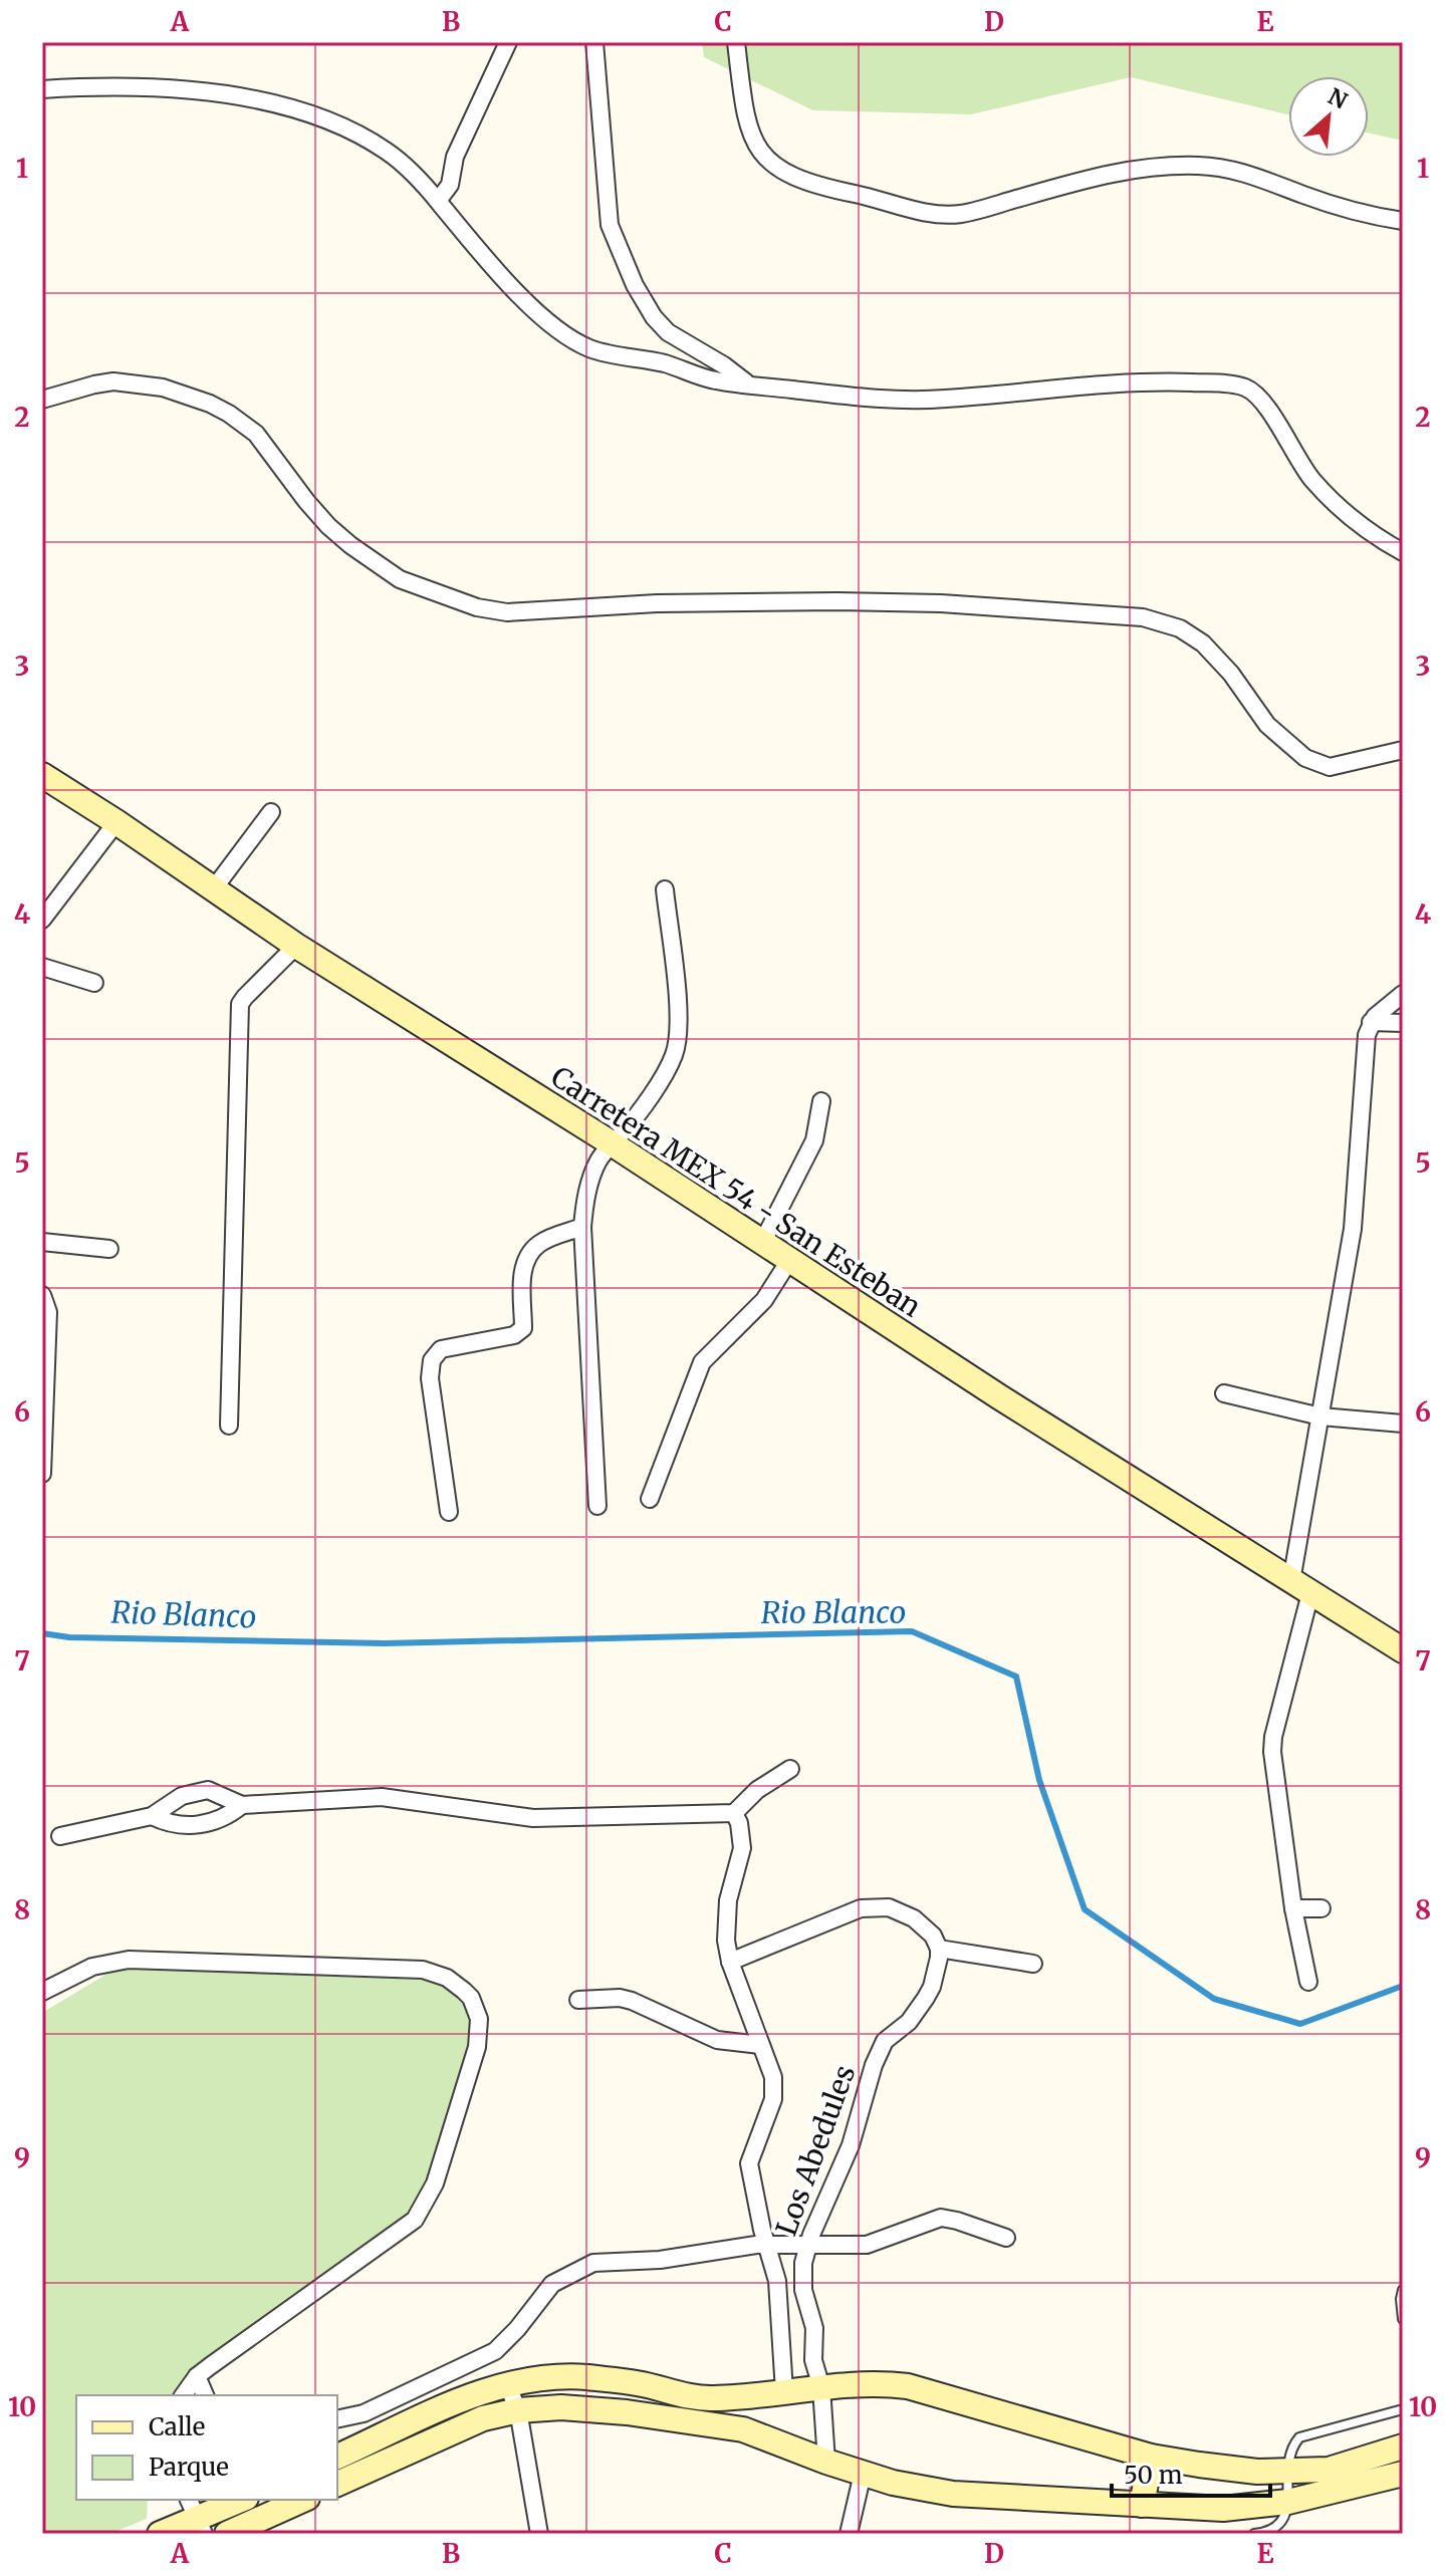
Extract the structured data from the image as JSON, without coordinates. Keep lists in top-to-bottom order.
{
  "streets": {
    "main road": ["Carretera MEX 54 - San Esteban"],
    "street": ["Los Abedules"]
  },
  "water": ["Rio Blanco"],
  "legend": ["Calle", "Parque"],
  "scale_bar": "50 m",
  "north": "top right",
  "grid": {
    "columns": [
      "A",
      "B",
      "C",
      "D",
      "E"
    ],
    "rows": [
      "1",
      "2",
      "3",
      "4",
      "5",
      "6",
      "7",
      "8",
      "9",
      "10"
    ]
  }
}
